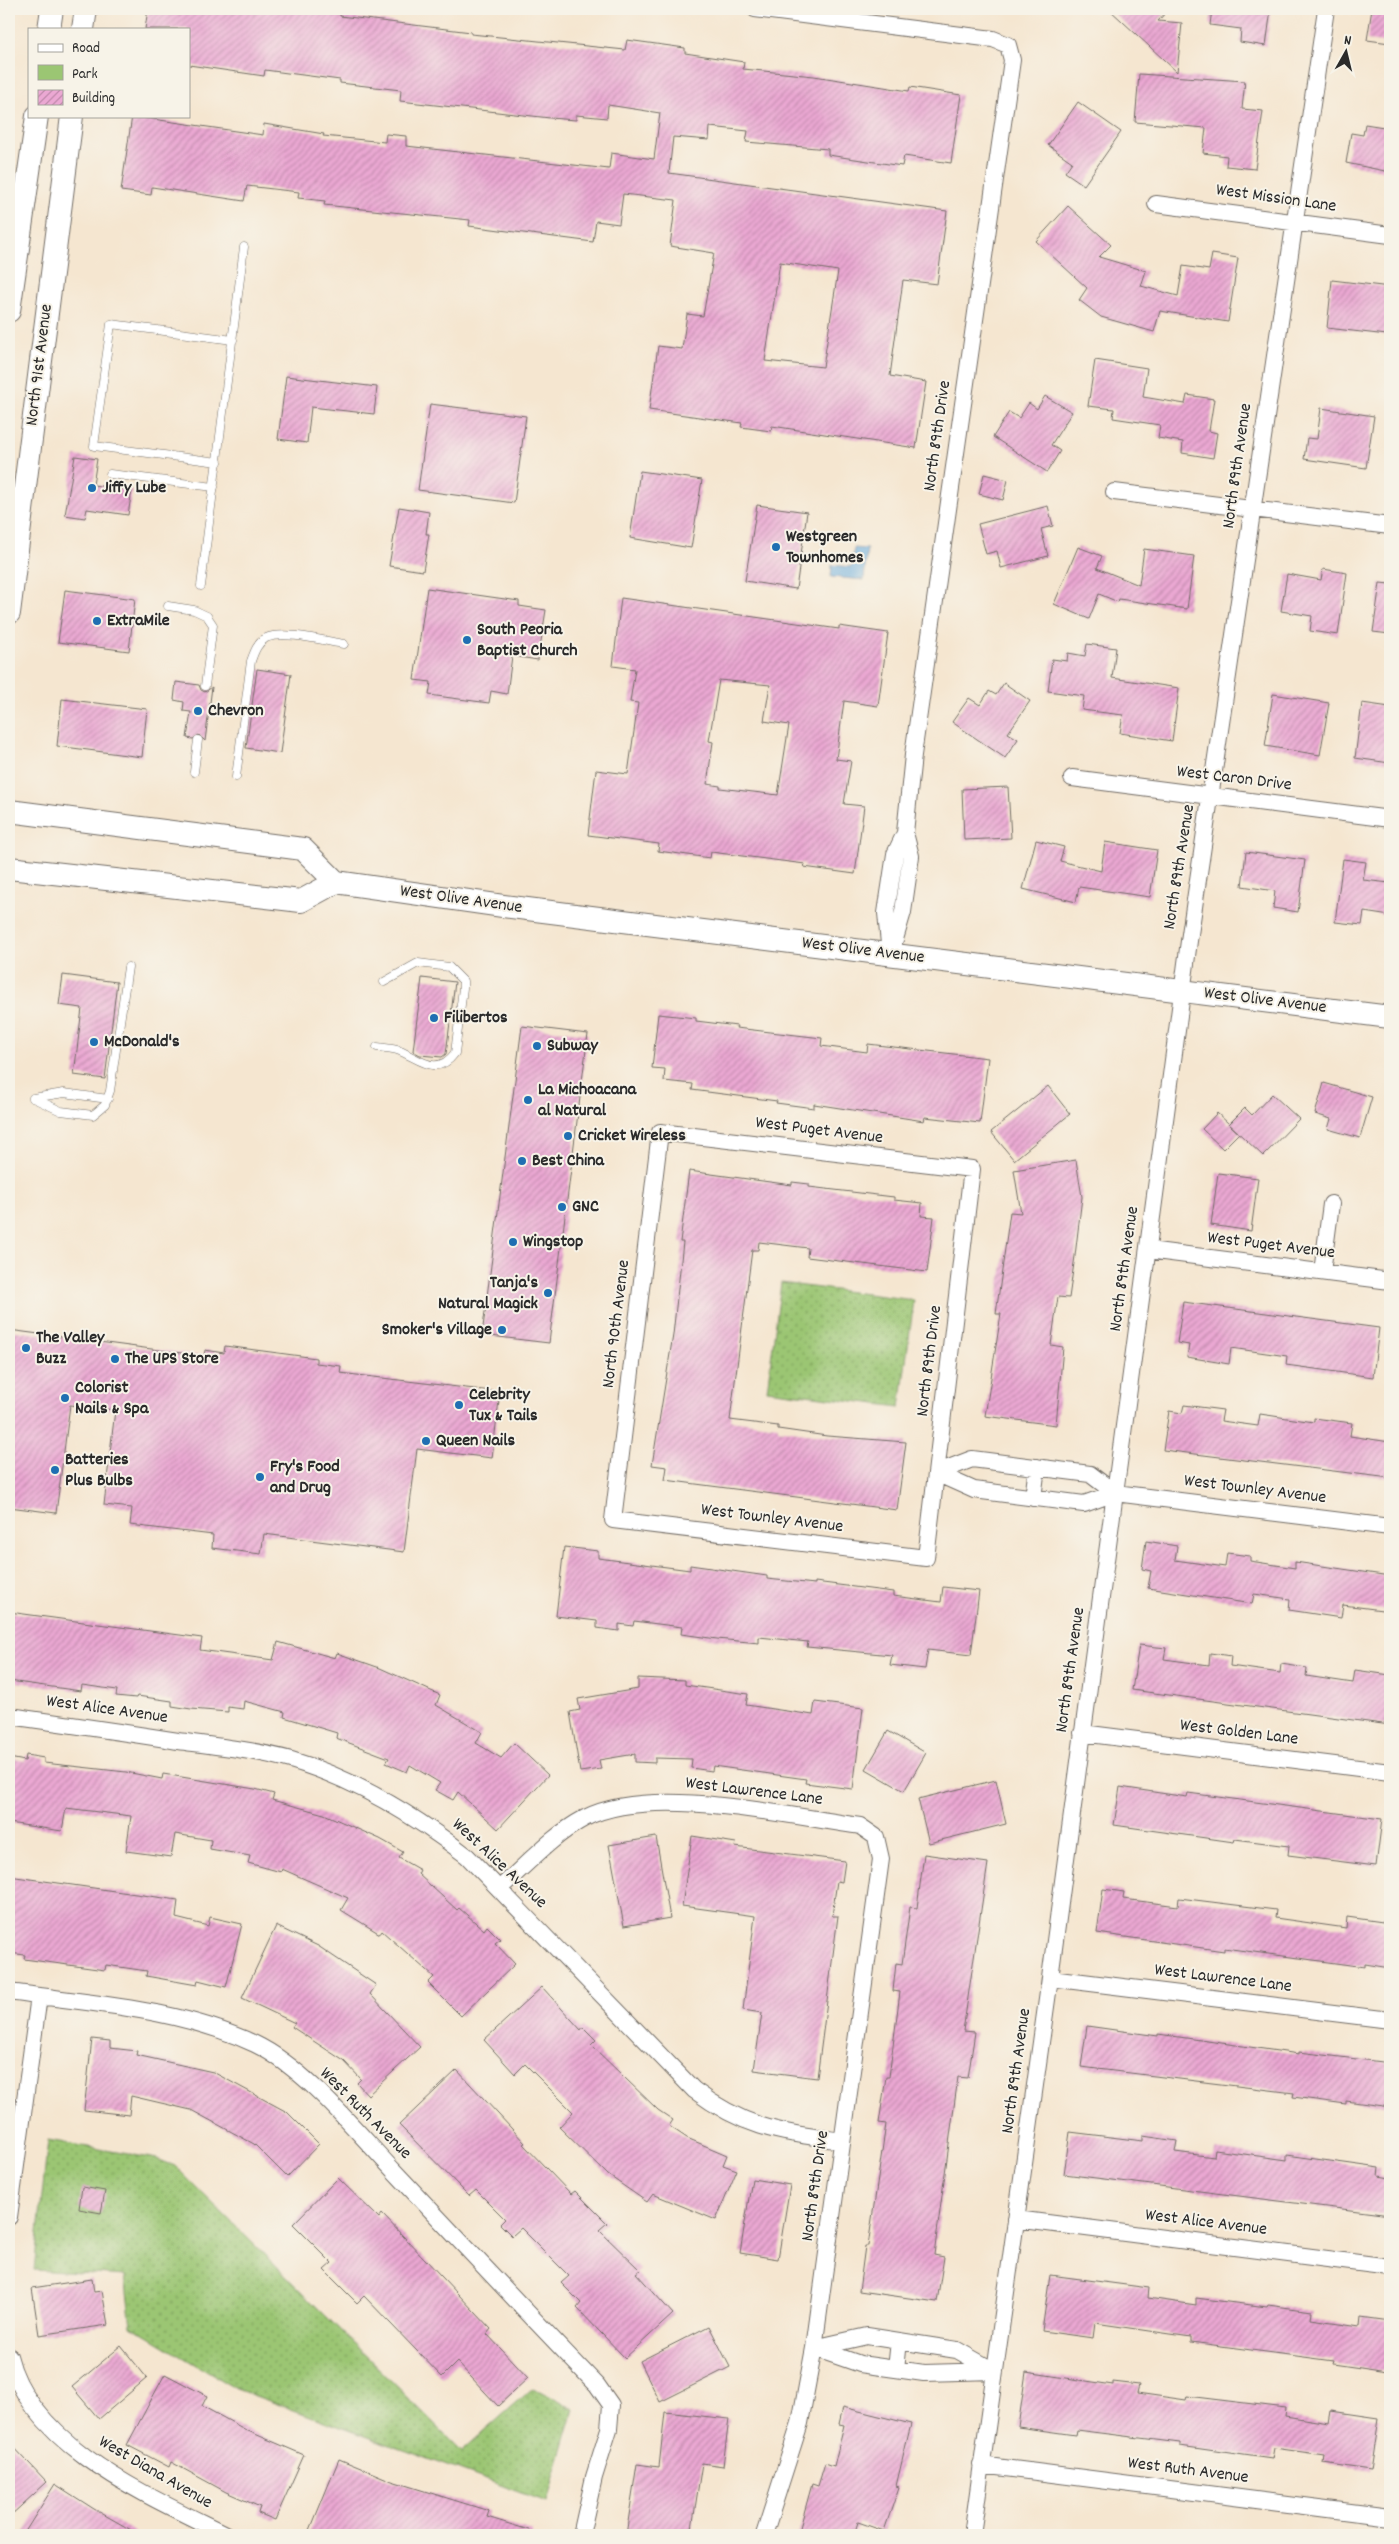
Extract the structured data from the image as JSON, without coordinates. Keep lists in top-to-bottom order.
{
  "streets": {
    "main road": ["North 91st Avenue", "West Olive Avenue"],
    "street": [
      "West Mission Lane",
      "North 89th Drive",
      "North 89th Avenue",
      "West Caron Drive",
      "West Puget Avenue",
      "North 90th Avenue",
      "West Townley Avenue",
      "West Alice Avenue",
      "West Golden Lane",
      "West Lawrence Lane",
      "West Ruth Avenue",
      "West Diana Avenue"
    ]
  },
  "crossings": [
    ["West Mission Lane", "North 89th Avenue"],
    ["North 89th Drive", "West Olive Avenue"],
    ["North 89th Drive", "West Puget Avenue"],
    ["North 89th Drive", "West Townley Avenue"],
    ["North 89th Drive", "West Alice Avenue"],
    ["North 89th Drive", "West Lawrence Lane"],
    ["North 89th Avenue", "West Caron Drive"],
    ["North 89th Avenue", "West Olive Avenue"],
    ["North 89th Avenue", "West Puget Avenue"],
    ["North 89th Avenue", "West Townley Avenue"],
    ["North 89th Avenue", "West Alice Avenue"],
    ["North 89th Avenue", "West Golden Lane"],
    ["North 89th Avenue", "West Lawrence Lane"],
    ["North 89th Avenue", "West Ruth Avenue"],
    ["West Puget Avenue", "North 90th Avenue"],
    ["North 90th Avenue", "West Townley Avenue"],
    ["West Alice Avenue", "West Lawrence Lane"]
  ],
  "places": [
    "Jiffy Lube",
    "Westgreen Townhomes",
    "ExtraMile",
    "South Peoria Baptist Church",
    "Chevron",
    "Filibertos",
    "McDonald's",
    "Subway",
    "La Michoacana al Natural",
    "Cricket Wireless",
    "Best China",
    "GNC",
    "Wingstop",
    "Tanja's Natural Magick",
    "Smoker's Village",
    "The Valley Buzz",
    "The UPS Store",
    "Colorist Nails & Spa",
    "Celebrity Tux & Tails",
    "Queen Nails",
    "Batteries Plus Bulbs",
    "Fry's Food and Drug"
  ],
  "legend": ["Road", "Park", "Building"],
  "north": "top"
}
